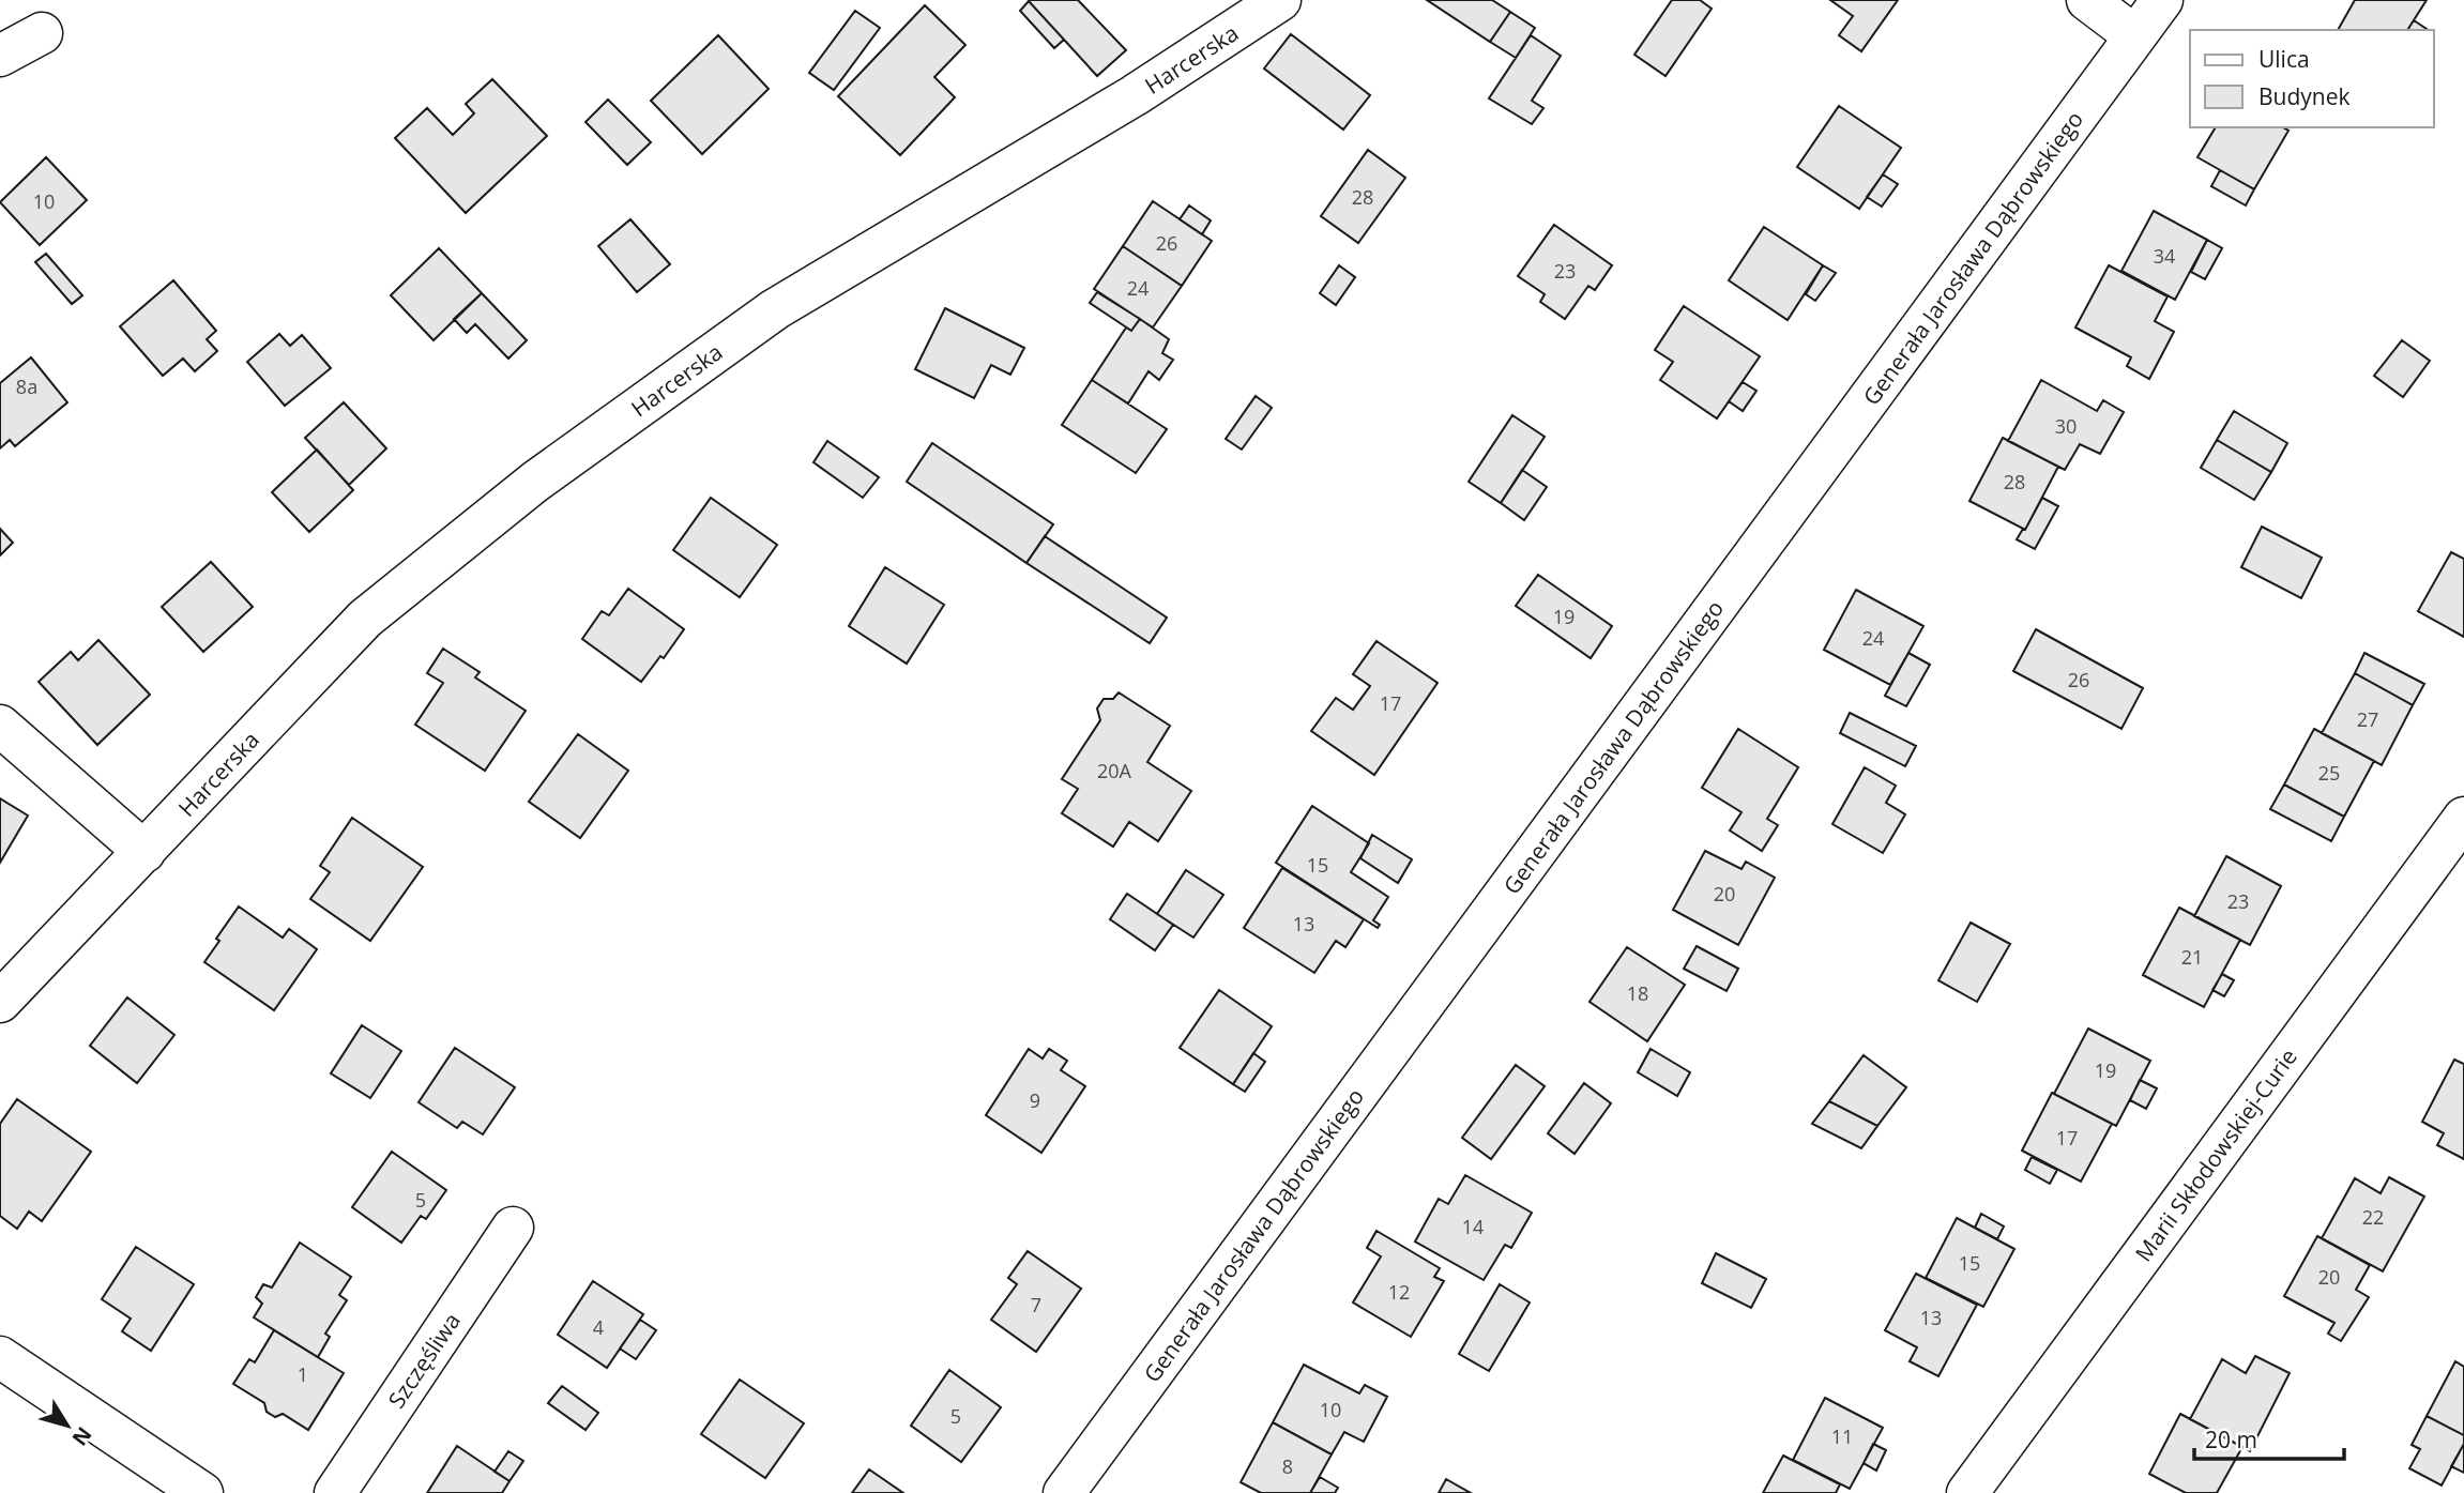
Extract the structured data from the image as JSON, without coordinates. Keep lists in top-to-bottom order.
{
  "streets": {
    "street": [
      "Harcerska",
      "Generała Jarosława Dąbrowskiego",
      "Marii Skłodowskiej-Curie",
      "Szczęśliwa"
    ]
  },
  "house_numbers": [
    "28",
    "10",
    "26",
    "34",
    "23",
    "24",
    "8a",
    "30",
    "28",
    "19",
    "24",
    "26",
    "17",
    "27",
    "20A",
    "25",
    "15",
    "20",
    "23",
    "13",
    "21",
    "18",
    "19",
    "9",
    "17",
    "5",
    "22",
    "14",
    "15",
    "20",
    "12",
    "7",
    "13",
    "4",
    "1",
    "10",
    "5",
    "11",
    "8"
  ],
  "legend": ["Ulica", "Budynek"],
  "scale_bar": "20 m",
  "north": "bottom right"
}
